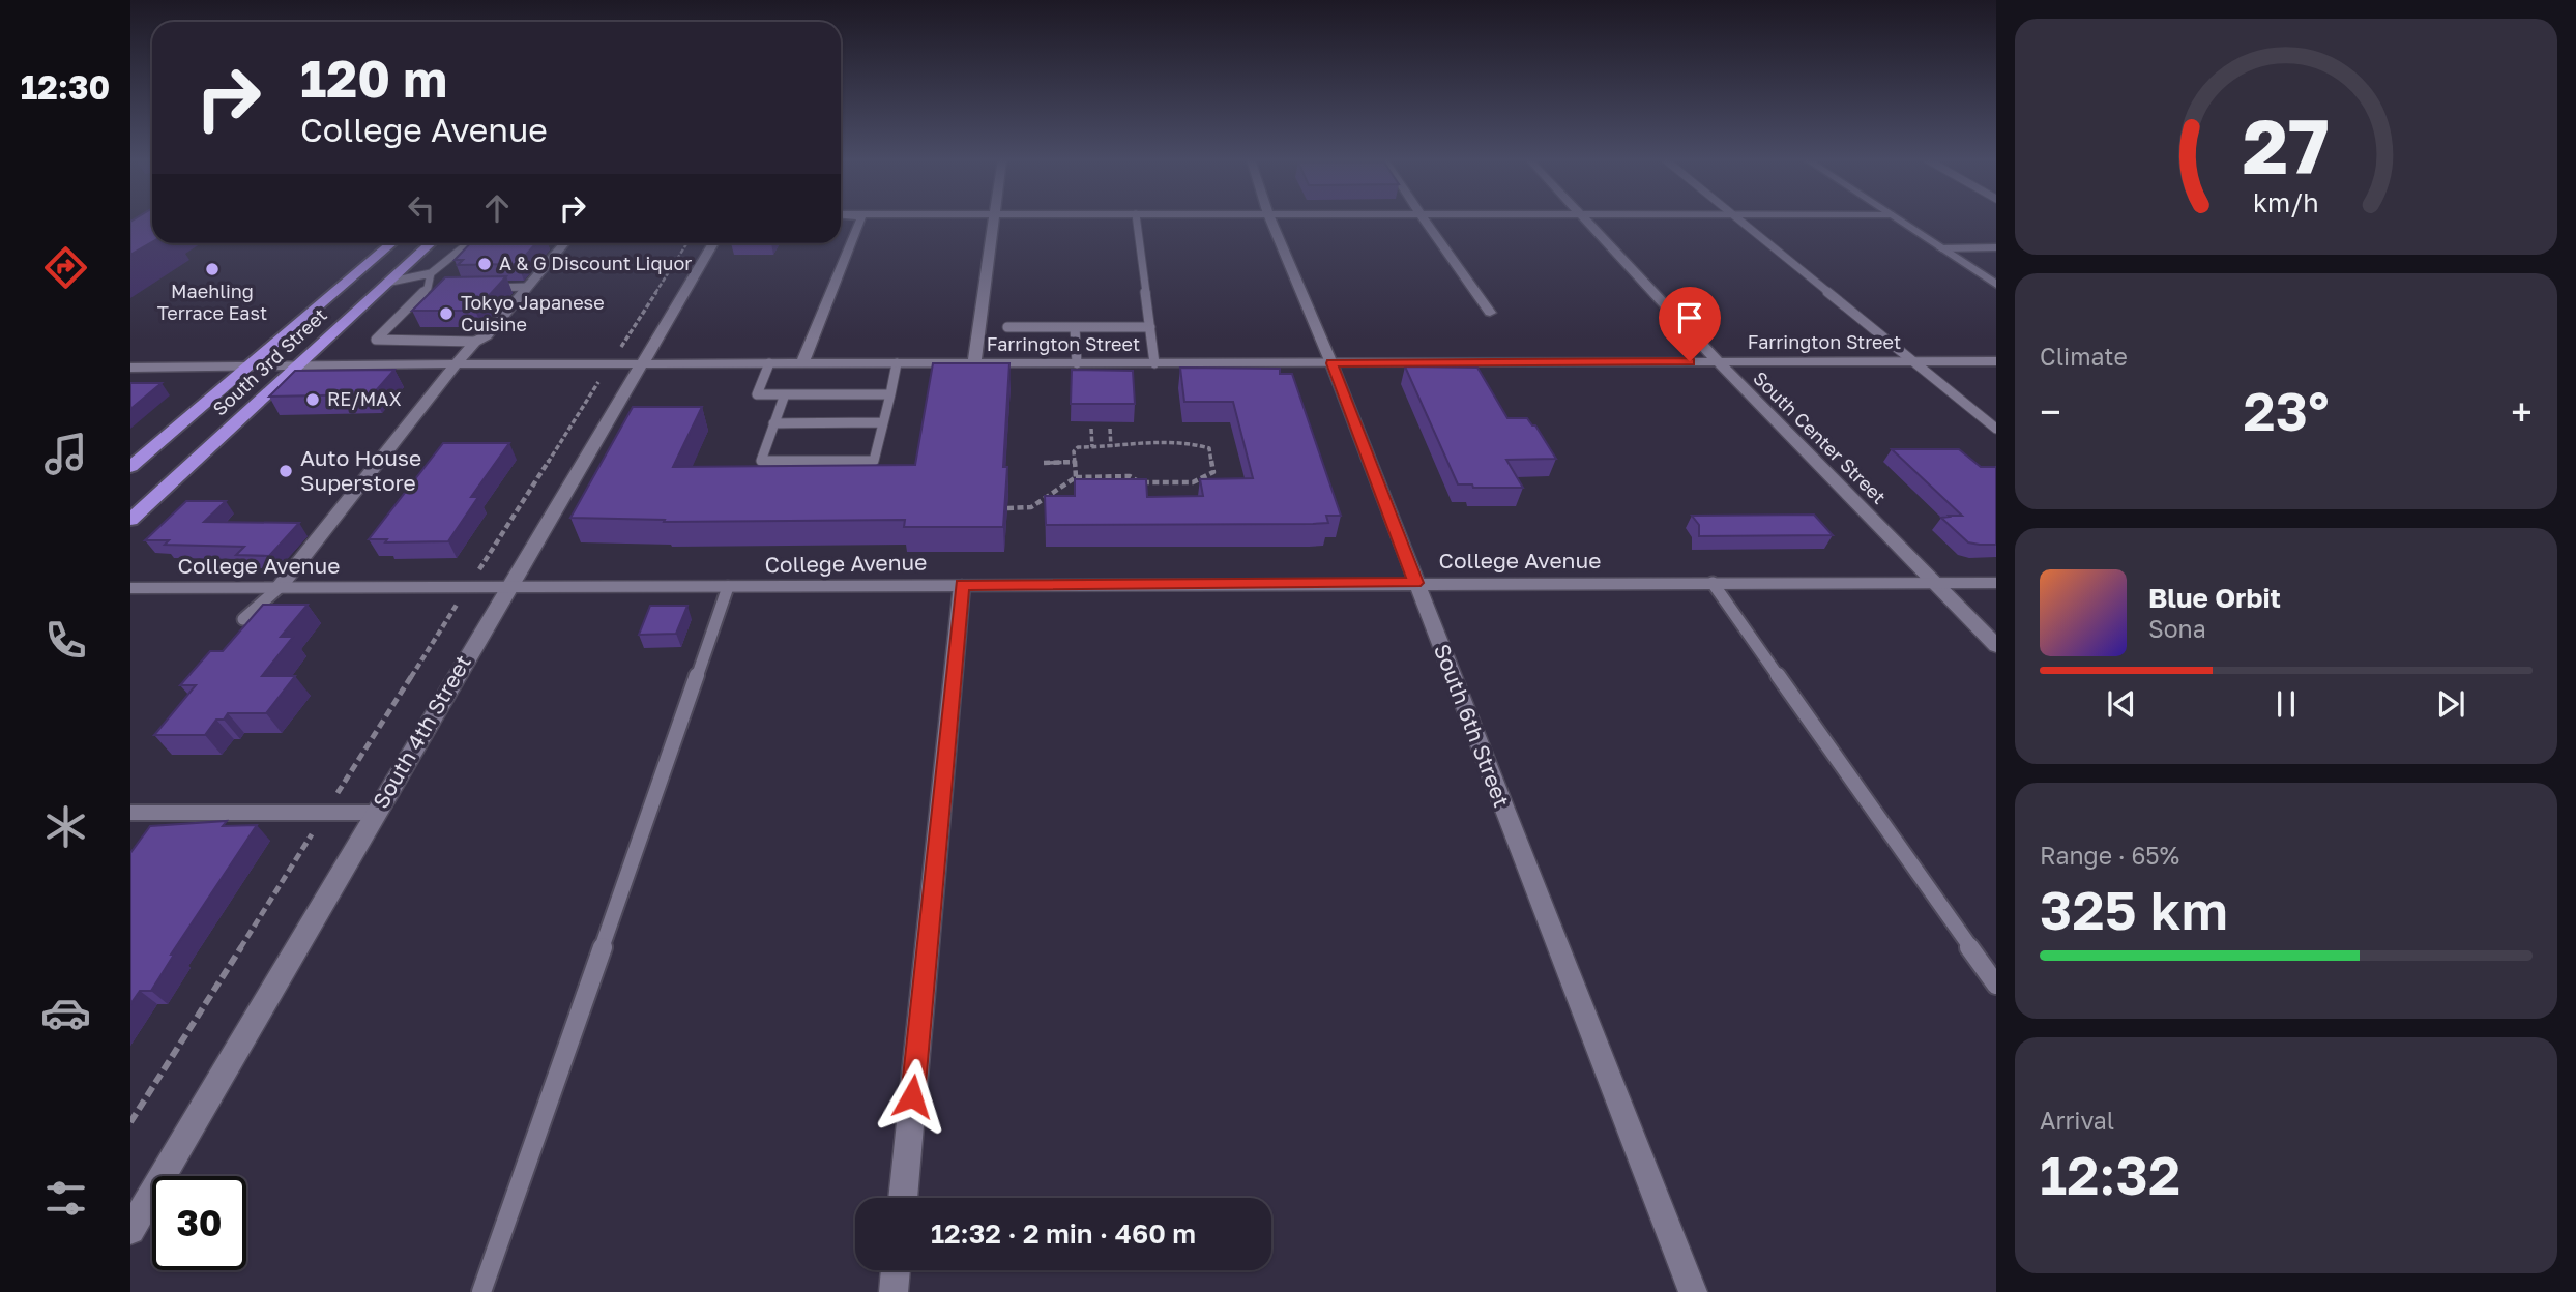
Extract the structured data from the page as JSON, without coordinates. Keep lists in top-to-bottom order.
{
  "streets": {
    "highway": ["South 3rd Street"],
    "street": [
      "Farrington Street",
      "South Center Street",
      "College Avenue",
      "South 6th Street",
      "South 4th Street"
    ]
  },
  "crossings": [
    ["Farrington Street", "South 3rd Street"],
    ["Farrington Street", "South Center Street"],
    ["Farrington Street", "South 6th Street"],
    ["Farrington Street", "South 4th Street"],
    ["South Center Street", "College Avenue"],
    ["College Avenue", "South 6th Street"],
    ["College Avenue", "South 4th Street"]
  ],
  "places": [
    "A & G Discount Liquor",
    "Maehling Terrace East",
    "Tokyo Japanese Cuisine",
    "RE/MAX",
    "Auto House Superstore"
  ],
  "page": {
    "tabs": "12:30",
    "turn": ["120 m", "College Avenue"],
    "tile": [
      "Climate",
      ["Range · 65%", "325 km"],
      ["Arrival", "12:32"]
    ],
    "heat": ["−", "23°", "+"],
    "song": ["Blue Orbit", "Sona"],
    "limit": "30",
    "trip": "12:32 · 2 min · 460 m",
    "gauge": ["27", "km/h"]
  }
}
